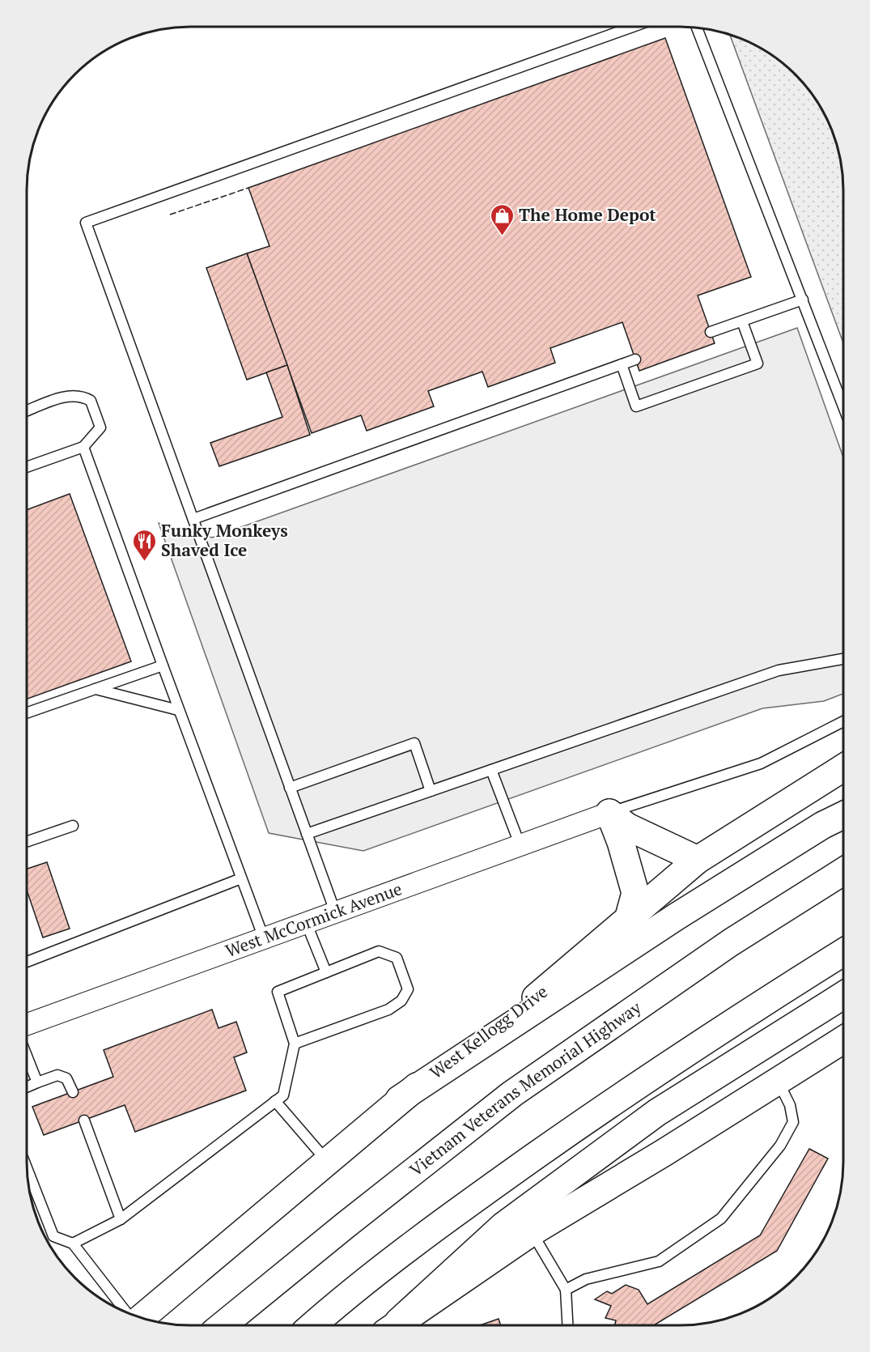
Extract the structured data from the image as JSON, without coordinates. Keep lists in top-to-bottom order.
{
  "streets": {
    "main road": ["West Kellogg Drive", "Vietnam Veterans Memorial Highway"],
    "street": ["West McCormick Avenue"]
  },
  "places": {
    "shop": ["The Home Depot"],
    "restaurant": ["Funky Monkeys Shaved Ice"]
  }
}
